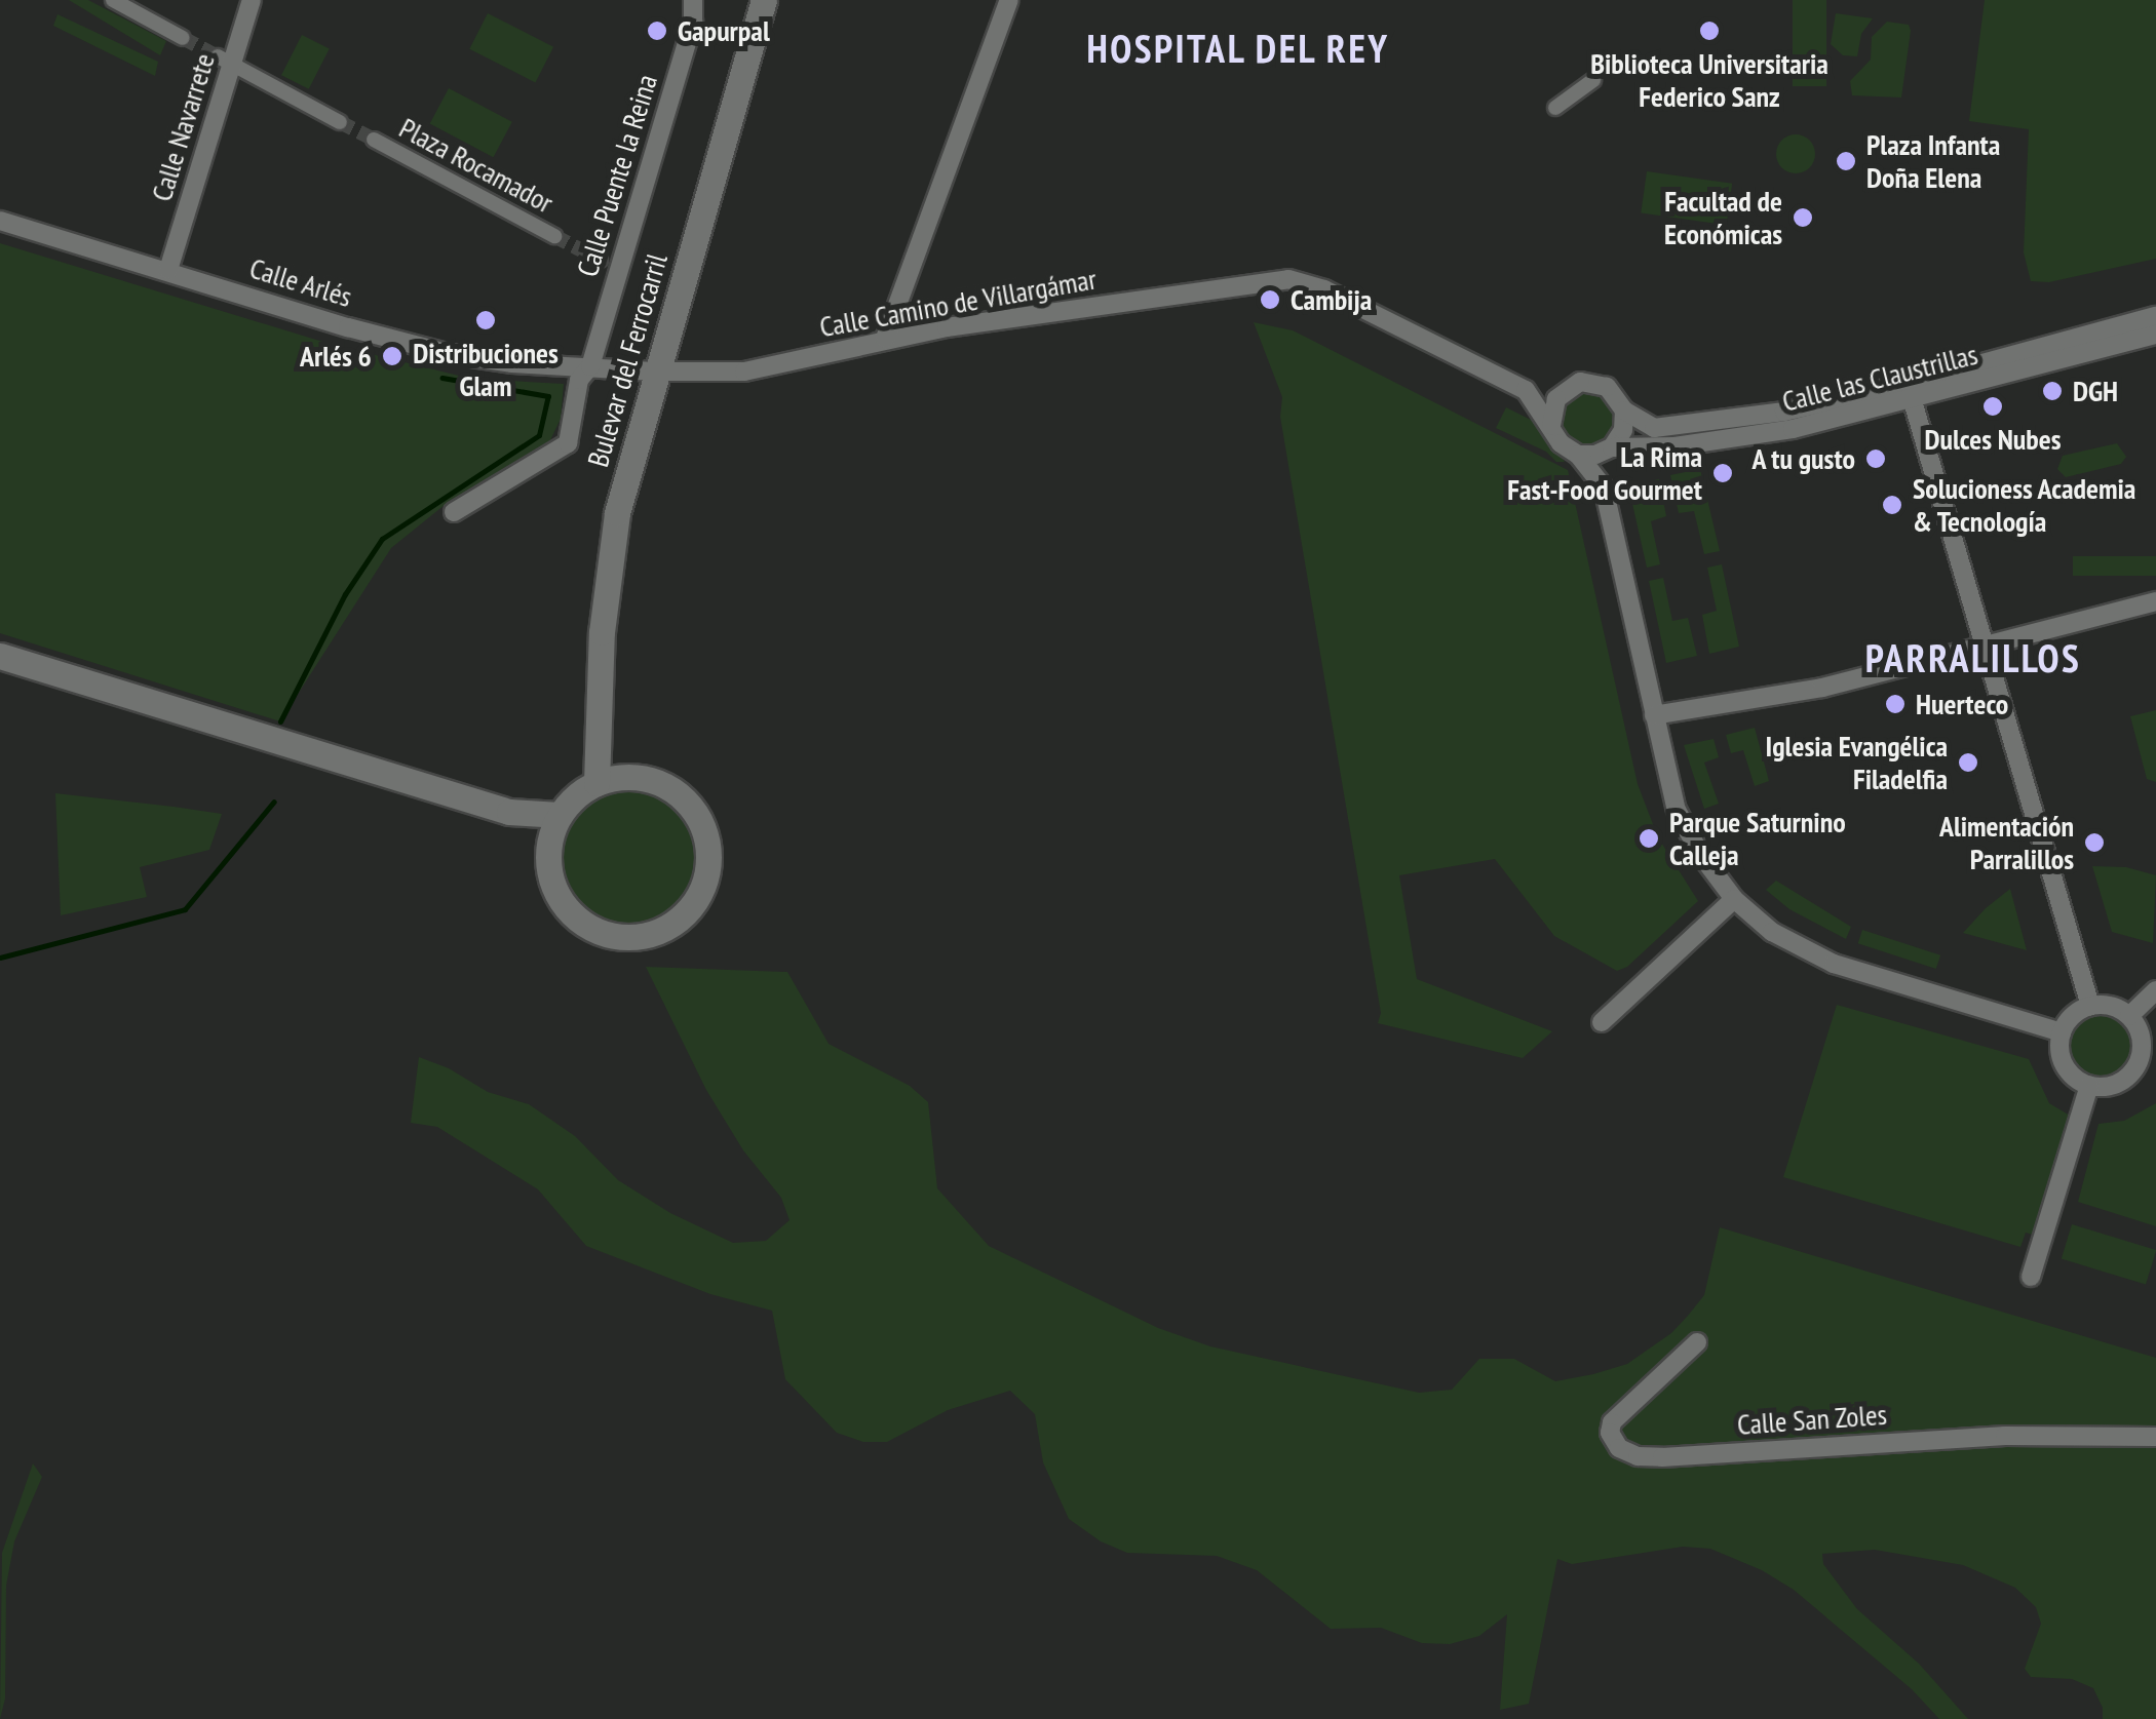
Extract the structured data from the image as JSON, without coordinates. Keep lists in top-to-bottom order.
{
  "streets": {
    "main road": ["Bulevar del Ferrocarril"],
    "street": [
      "Calle Navarrete",
      "Plaza Rocamador",
      "Calle Puente la Reina",
      "Calle Arlés",
      "Calle Camino de Villargámar",
      "Calle las Claustrillas",
      "Calle San Zoles"
    ]
  },
  "crossings": [
    ["Calle Navarrete", "Calle Arlés"],
    ["Calle Puente la Reina", "Calle Arlés"],
    ["Calle Puente la Reina", "Calle Camino de Villargámar"],
    ["Calle Arlés", "Calle Camino de Villargámar"],
    ["Calle Camino de Villargámar", "Bulevar del Ferrocarril"],
    ["Calle Camino de Villargámar", "Calle las Claustrillas"]
  ],
  "districts": ["HOSPITAL DEL REY", "PARRALILLOS"],
  "places": [
    "Gapurpal",
    "Biblioteca Universitaria Federico Sanz",
    "Plaza Infanta Doña Elena",
    "Facultad de Económicas",
    "Cambija",
    "Distribuciones Glam",
    "Arlés 6",
    "DGH",
    "Dulces Nubes",
    "A tu gusto",
    "La Rima Fast-Food Gourmet",
    "Solucioness Academia & Tecnología",
    "Huerteco",
    "Iglesia Evangélica Filadelfia",
    "Parque Saturnino Calleja",
    "Alimentación Parralillos"
  ]
}
